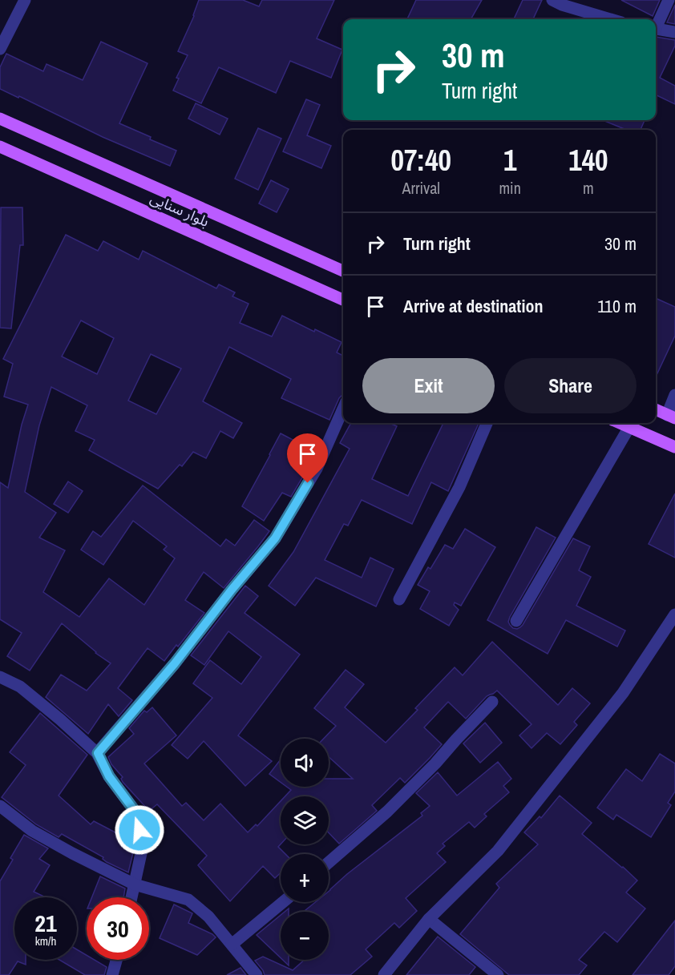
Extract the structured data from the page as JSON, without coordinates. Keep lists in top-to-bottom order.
{
  "streets": {
    "main road": ["بلوار سنایی"]
  },
  "page": {
    "turn": ["30 m", "Turn right"],
    "eta": [
      "07:40",
      "Arrival",
      "1",
      "min",
      "140",
      "m"
    ],
    "list": [
      {
        "name": "Turn right",
        "value": "30 m"
      },
      {
        "name": "Arrive at destination",
        "value": "110 m"
      }
    ],
    "buttons": ["Exit", "Share"],
    "map_buttons": ["+", "−"],
    "speed": "21 km/h",
    "limit": "30"
  }
}
